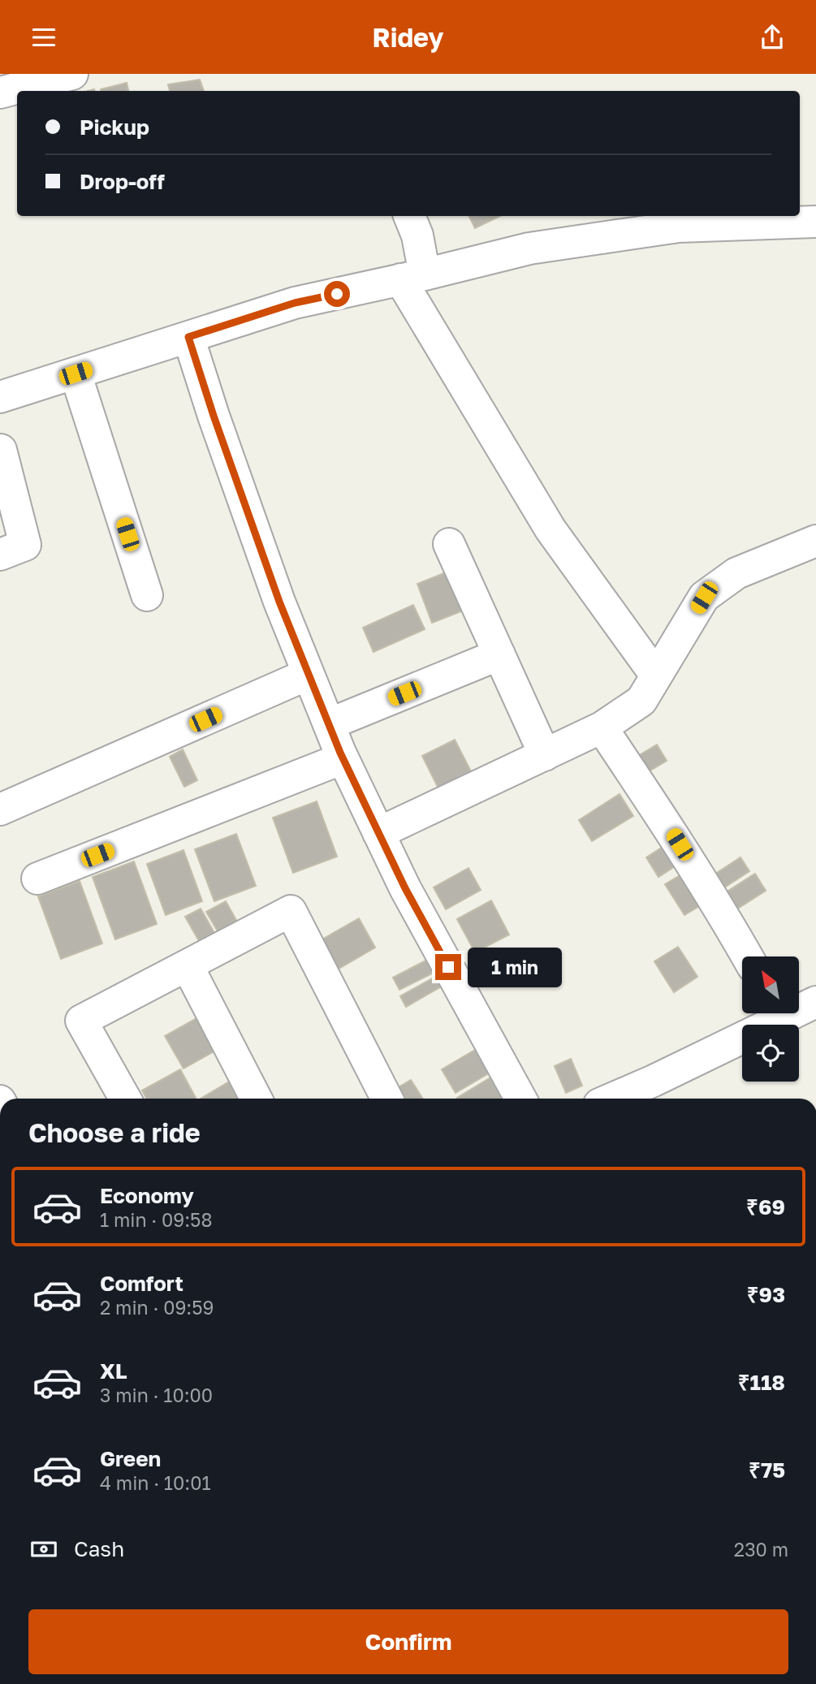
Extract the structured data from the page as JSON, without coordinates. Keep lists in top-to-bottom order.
{
  "north": "top left",
  "page": {
    "header": "Ridey",
    "banner": ["Pickup", "Drop-off"],
    "bubble": "1 min",
    "heading": "Choose a ride",
    "list": [
      {
        "name": "Economy",
        "note": "1 min · 09:58",
        "value": "₹69"
      },
      {
        "name": "Comfort",
        "note": "2 min · 09:59",
        "value": "₹93"
      },
      {
        "name": "XL",
        "note": "3 min · 10:00",
        "value": "₹118"
      },
      {
        "name": "Green",
        "note": "4 min · 10:01",
        "value": "₹75"
      }
    ],
    "pay": ["Cash", "230 m"],
    "buttons": "Confirm"
  }
}
